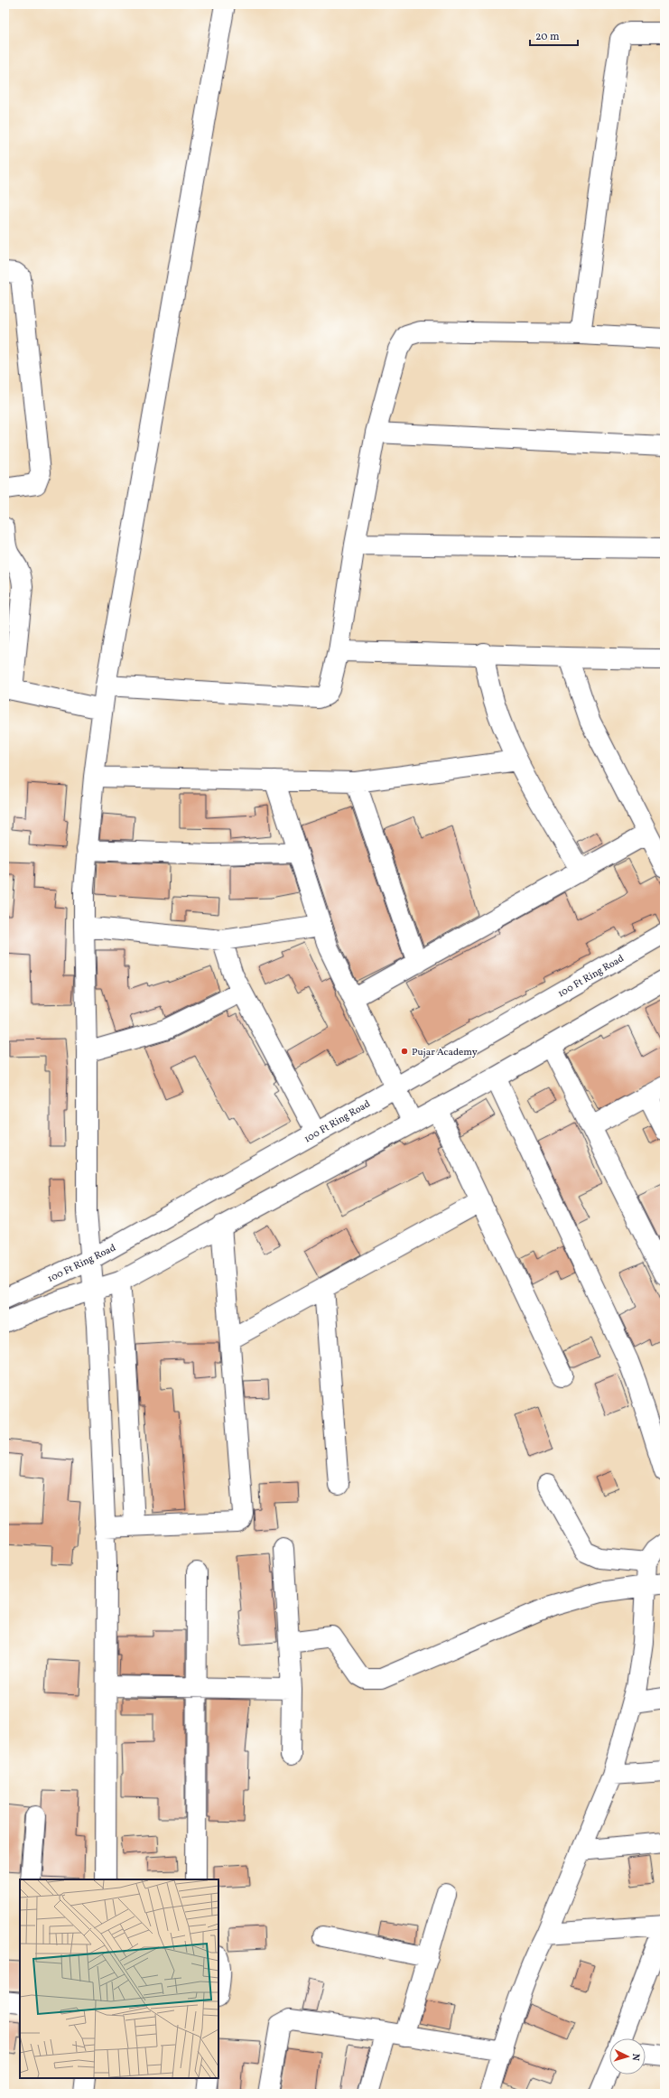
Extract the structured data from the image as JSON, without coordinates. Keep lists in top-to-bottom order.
{
  "streets": {
    "street": ["100 Ft Ring Road"]
  },
  "places": ["Pujar Academy"],
  "scale_bar": "20 m",
  "north": "right"
}
